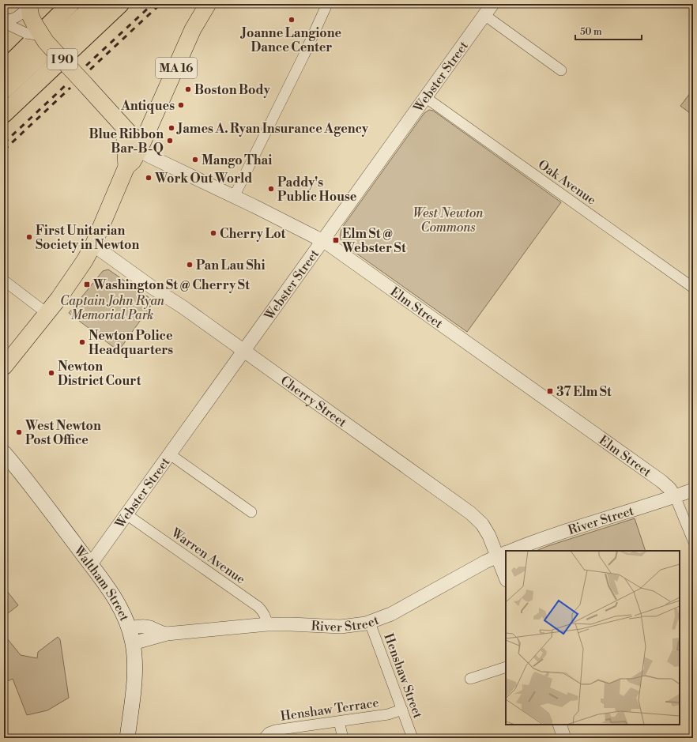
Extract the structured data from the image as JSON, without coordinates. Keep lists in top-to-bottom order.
{
  "streets": {
    "highway": ["I 90"],
    "main road": ["MA 16", "Waltham Street"],
    "street": [
      "Webster Street",
      "Oak Avenue",
      "Elm Street",
      "Cherry Street",
      "River Street",
      "Warren Avenue",
      "Henshaw Street",
      "Henshaw Terrace"
    ]
  },
  "crossings": [
    ["MA 16", "Elm Street"],
    ["MA 16", "Cherry Street"],
    ["Webster Street", "Oak Avenue"],
    ["Webster Street", "Elm Street"],
    ["Webster Street", "Cherry Street"],
    ["Webster Street", "Warren Avenue"],
    ["Webster Street", "Waltham Street"],
    ["Elm Street", "River Street"],
    ["Cherry Street", "River Street"],
    ["River Street", "Warren Avenue"],
    ["River Street", "Waltham Street"],
    ["River Street", "Henshaw Street"],
    ["Henshaw Street", "Henshaw Terrace"]
  ],
  "parks": ["West Newton Commons", "Captain John Ryan Memorial Park"],
  "places": {
    "other": [
      "Joanne Langione Dance Center",
      "Boston Body",
      "Antiques",
      "James A. Ryan Insurance Agency",
      "Blue Ribbon Bar-B-Q",
      "Mango Thai",
      "Work Out World",
      "Paddy's Public House",
      "Cherry Lot",
      "First Unitarian Society in Newton",
      "Pan Lau Shi",
      "Newton Police Headquarters",
      "Newton District Court",
      "West Newton Post Office"
    ],
    "transit": ["Elm St @ Webster St", "Washington St @ Cherry St", "37 Elm St"]
  },
  "scale_bar": "50 m"
}
